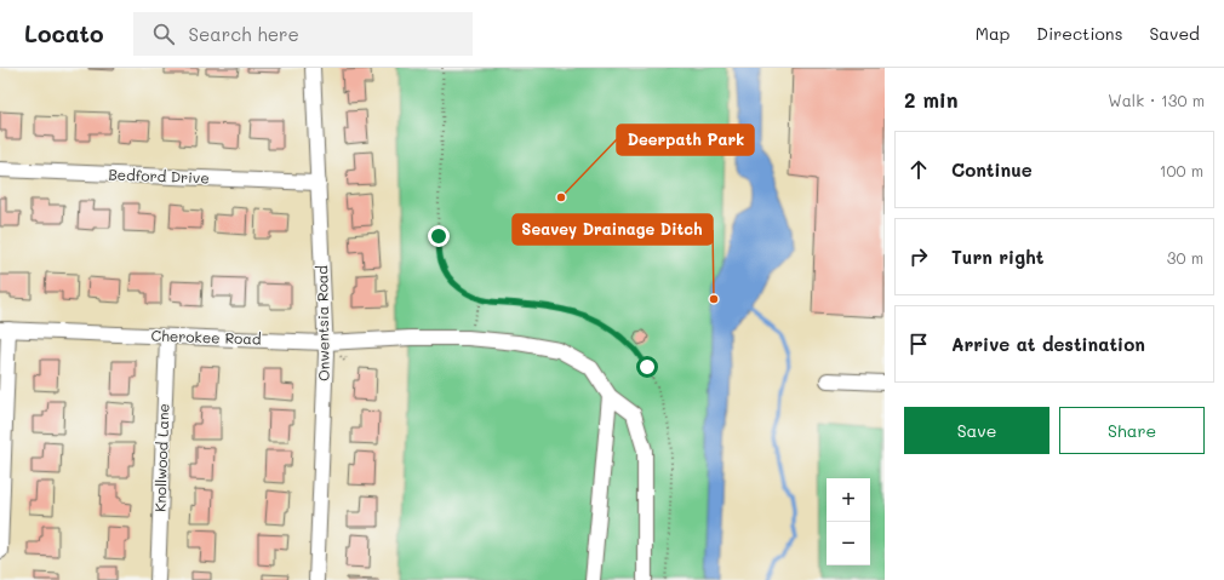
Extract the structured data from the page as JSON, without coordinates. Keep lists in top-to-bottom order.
{
  "streets": {
    "street": [
      "Bedford Drive",
      "Onwentsia Road",
      "Cherokee Road",
      "Knollwood Lane"
    ]
  },
  "crossings": [
    ["Bedford Drive", "Onwentsia Road"],
    ["Onwentsia Road", "Cherokee Road"],
    ["Cherokee Road", "Knollwood Lane"]
  ],
  "places": ["Deerpath Park", "Seavey Drainage Ditch"],
  "page": {
    "header": "Locato",
    "search": "Search here",
    "nav": ["Map", "Directions", "Saved"],
    "heading": ["2 min", "Walk · 130 m"],
    "list": [
      ["Continue", "100 m"],
      ["Turn right", "30 m"],
      "Arrive at destination"
    ],
    "buttons": ["Save", "Share"],
    "map_buttons": ["+", "−"]
  }
}
